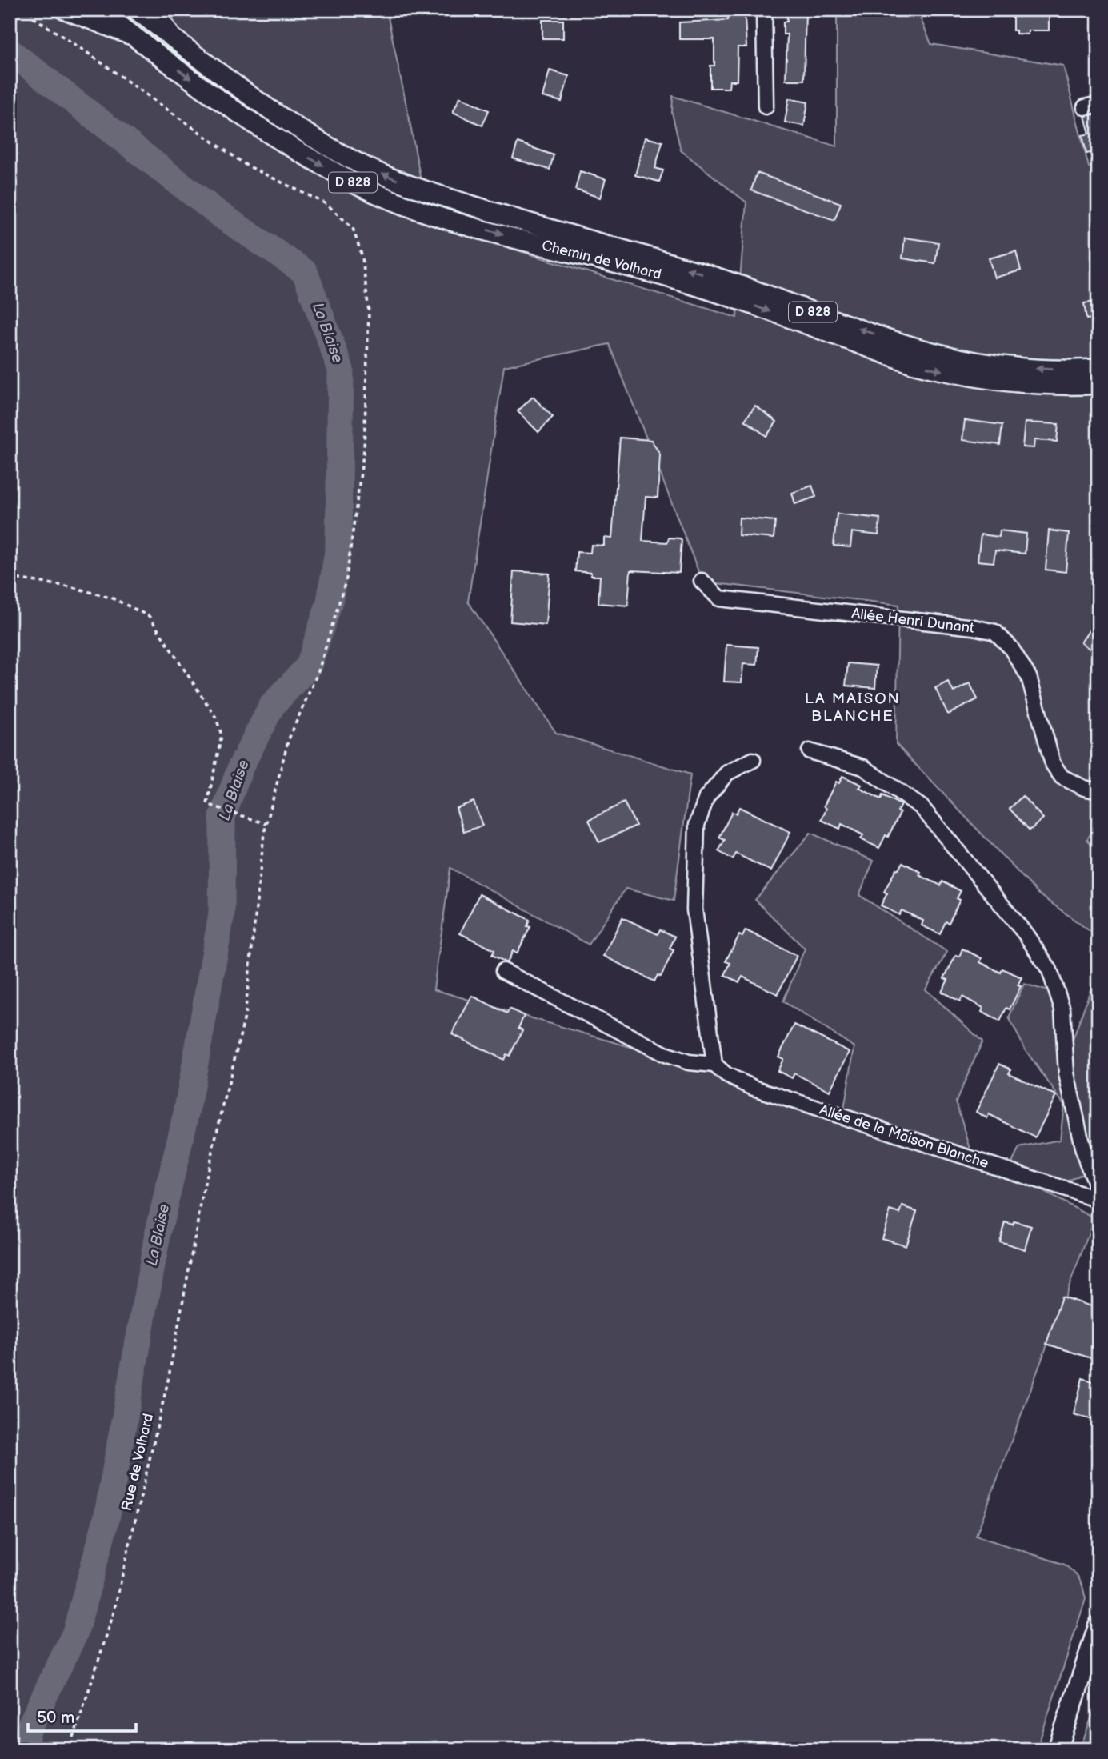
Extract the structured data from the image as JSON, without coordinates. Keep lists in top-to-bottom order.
{
  "streets": {
    "main road": ["D 828", "Chemin de Volhard"],
    "street": ["Allée Henri Dunant", "Allée de la Maison Blanche"],
    "path": ["Rue de Volhard"]
  },
  "crossings": [
    ["D 828", "Chemin de Volhard"]
  ],
  "districts": ["LA MAISON BLANCHE"],
  "water": ["La Blaise"],
  "scale_bar": "50 m"
}
